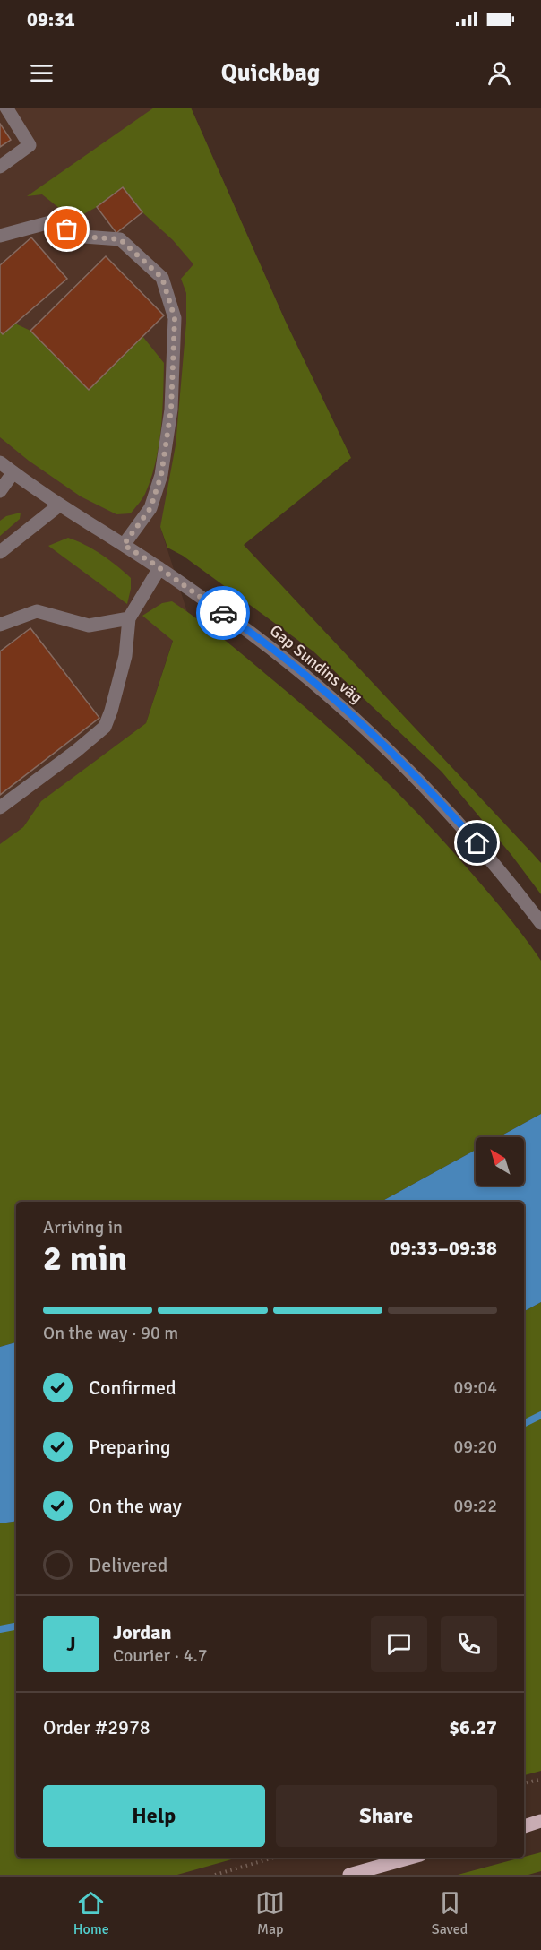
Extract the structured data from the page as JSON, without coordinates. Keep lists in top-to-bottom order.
{
  "streets": {
    "street": ["Gap Sundins väg"]
  },
  "north": "top left",
  "page": {
    "status": "09:31",
    "header": "Quickbag",
    "heading": ["2 min", "Arriving in", "09:33–09:38"],
    "panel": [
      "Jordan",
      "Courier · 4.7",
      "Order #2978",
      "$6.27"
    ],
    "bar": "On the way · 90 m",
    "list": [
      ["Confirmed", "09:04"],
      ["Preparing", "09:20"],
      ["On the way", "09:22"],
      "Delivered"
    ],
    "round": "J",
    "buttons": ["Help", "Share"],
    "tabs": ["Home", "Map", "Saved"]
  }
}
